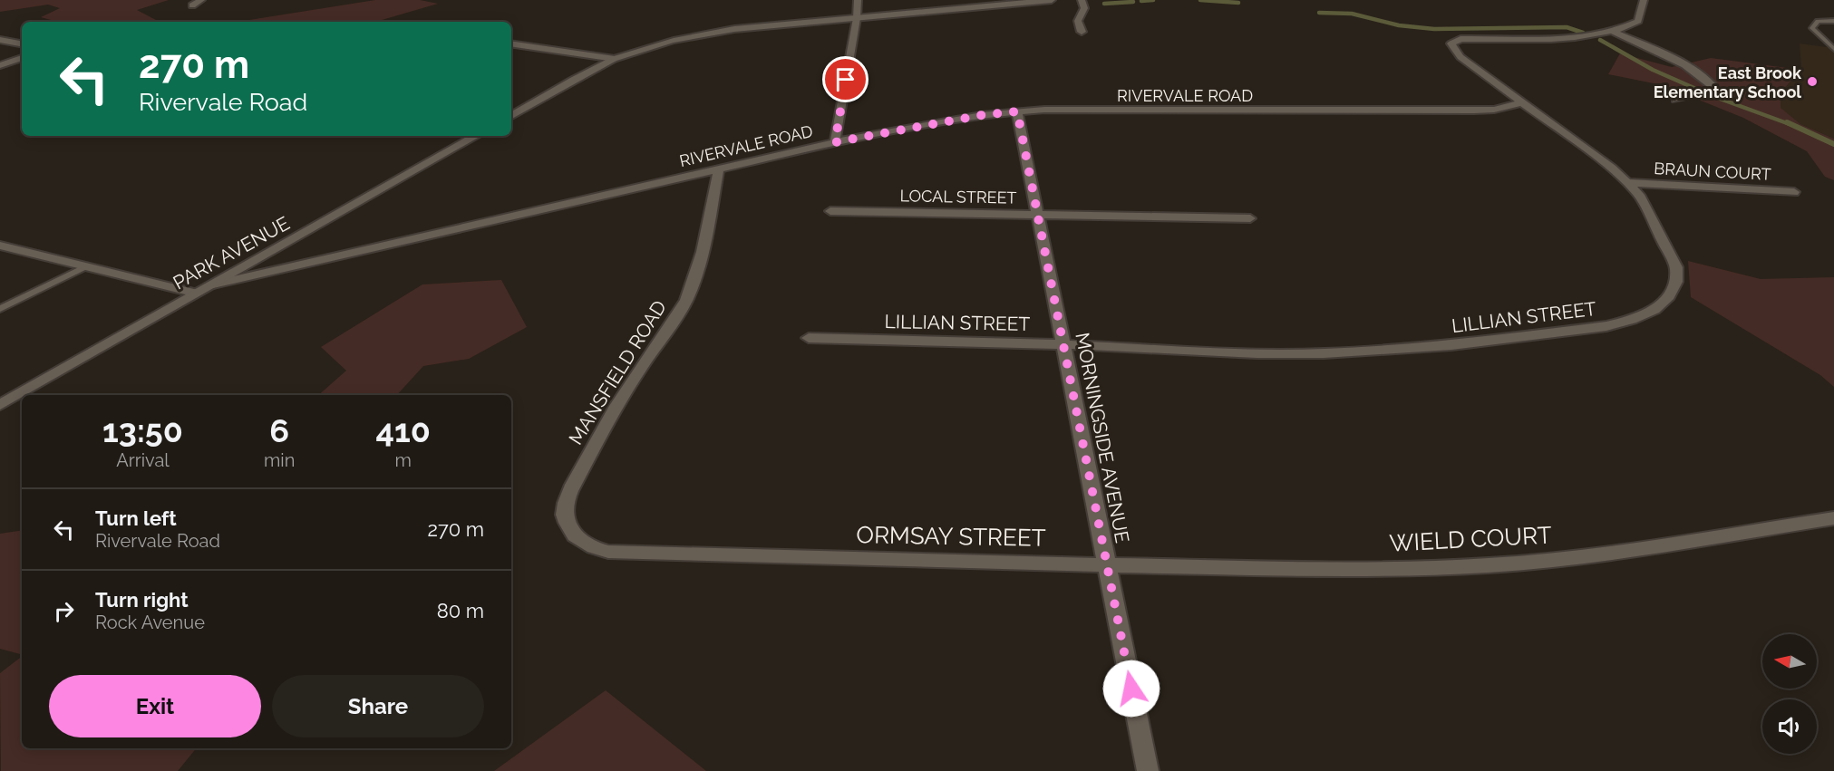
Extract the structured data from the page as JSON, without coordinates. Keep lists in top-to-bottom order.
{
  "streets": {
    "street": [
      "RIVERVALE ROAD",
      "BRAUN COURT",
      "LOCAL STREET",
      "PARK AVENUE",
      "LILLIAN STREET",
      "MANSFIELD ROAD",
      "MORNINGSIDE AVENUE",
      "ORMSAY STREET",
      "WIELD COURT"
    ]
  },
  "crossings": [
    ["RIVERVALE ROAD", "PARK AVENUE"],
    ["RIVERVALE ROAD", "LILLIAN STREET"],
    ["RIVERVALE ROAD", "MANSFIELD ROAD"],
    ["RIVERVALE ROAD", "MORNINGSIDE AVENUE"],
    ["BRAUN COURT", "LILLIAN STREET"],
    ["LOCAL STREET", "MORNINGSIDE AVENUE"],
    ["LILLIAN STREET", "MORNINGSIDE AVENUE"],
    ["MANSFIELD ROAD", "ORMSAY STREET"],
    ["MORNINGSIDE AVENUE", "ORMSAY STREET"],
    ["MORNINGSIDE AVENUE", "WIELD COURT"],
    ["ORMSAY STREET", "WIELD COURT"]
  ],
  "places": ["East Brook Elementary School"],
  "north": "left",
  "page": {
    "turn": ["270 m", "Rivervale Road"],
    "eta": [
      "13:50",
      "Arrival",
      "6",
      "min",
      "410",
      "m"
    ],
    "list": [
      {
        "name": "Turn left",
        "note": "Rivervale Road",
        "value": "270 m"
      },
      {
        "name": "Turn right",
        "note": "Rock Avenue",
        "value": "80 m"
      }
    ],
    "buttons": ["Exit", "Share"]
  }
}
